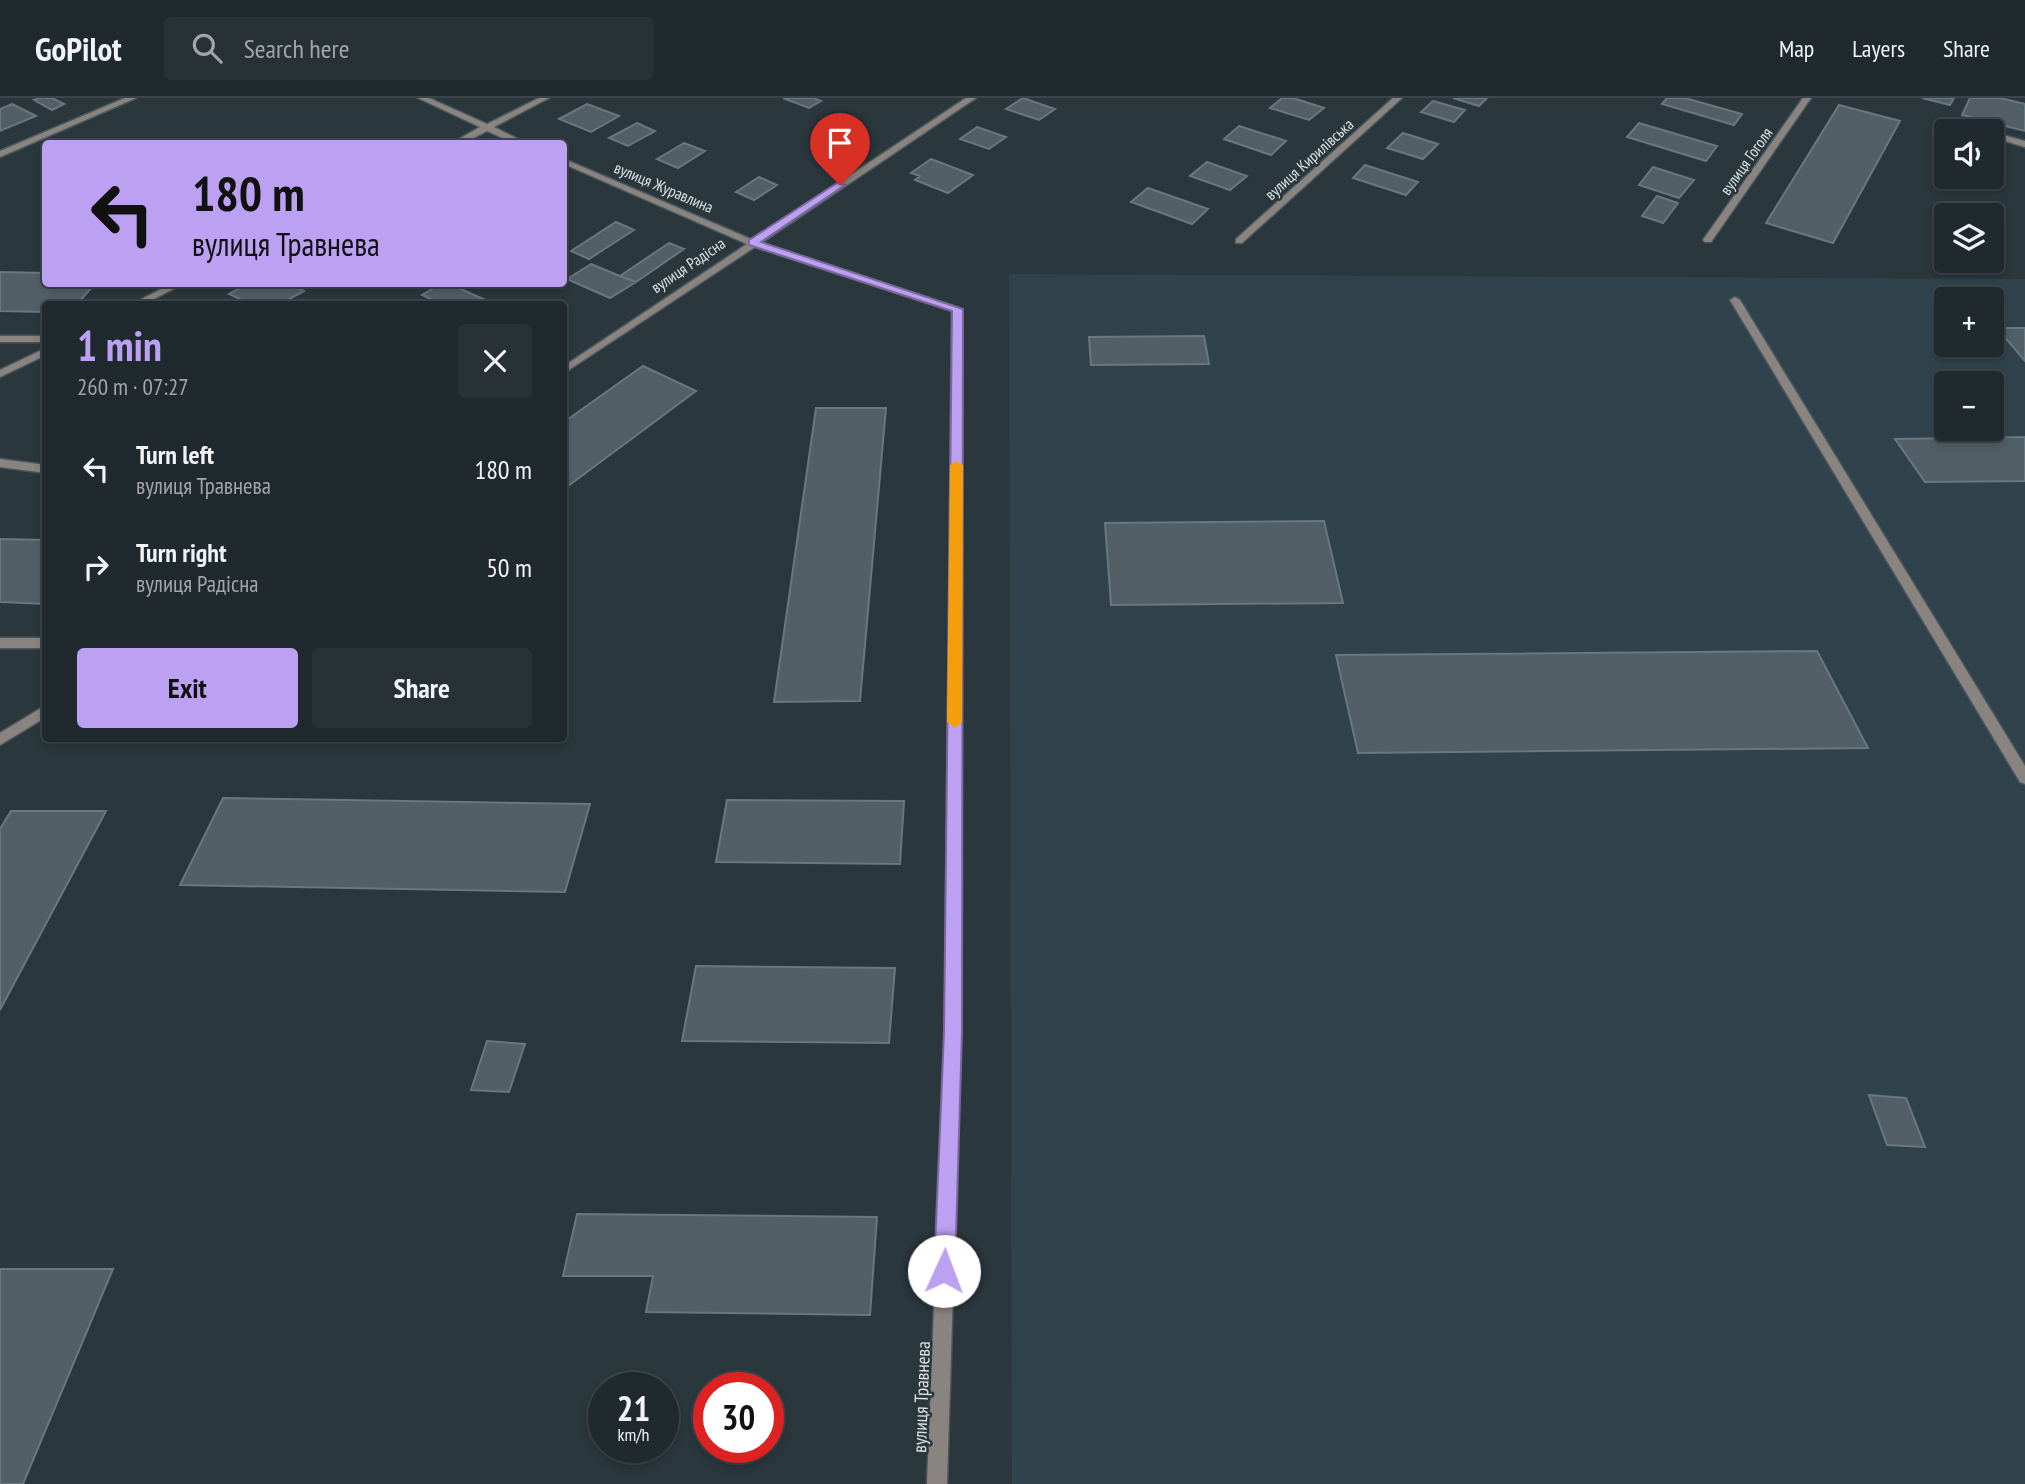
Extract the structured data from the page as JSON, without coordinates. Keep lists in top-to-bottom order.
{
  "streets": {
    "street": [
      "вулиця Кирилівська",
      "вулиця Гоголя",
      "вулиця Журавлина",
      "вулиця Радісна",
      "вулиця Травнева"
    ]
  },
  "crossings": [
    ["вулиця Журавлина", "вулиця Радісна"],
    ["вулиця Журавлина", "вулиця Травнева"],
    ["вулиця Радісна", "вулиця Травнева"]
  ],
  "page": {
    "header": "GoPilot",
    "search": "Search here",
    "nav": ["Map", "Layers", "Share"],
    "map_buttons": ["+", "−"],
    "turn": ["180 m", "вулиця Травнева"],
    "heading": ["1 min", "260 m · 07:27"],
    "list": [
      {
        "name": "Turn left",
        "note": "вулиця Травнева",
        "value": "180 m"
      },
      {
        "name": "Turn right",
        "note": "вулиця Радісна",
        "value": "50 m"
      }
    ],
    "buttons": ["Exit", "Share"],
    "speed": "21 km/h",
    "limit": "30"
  }
}
